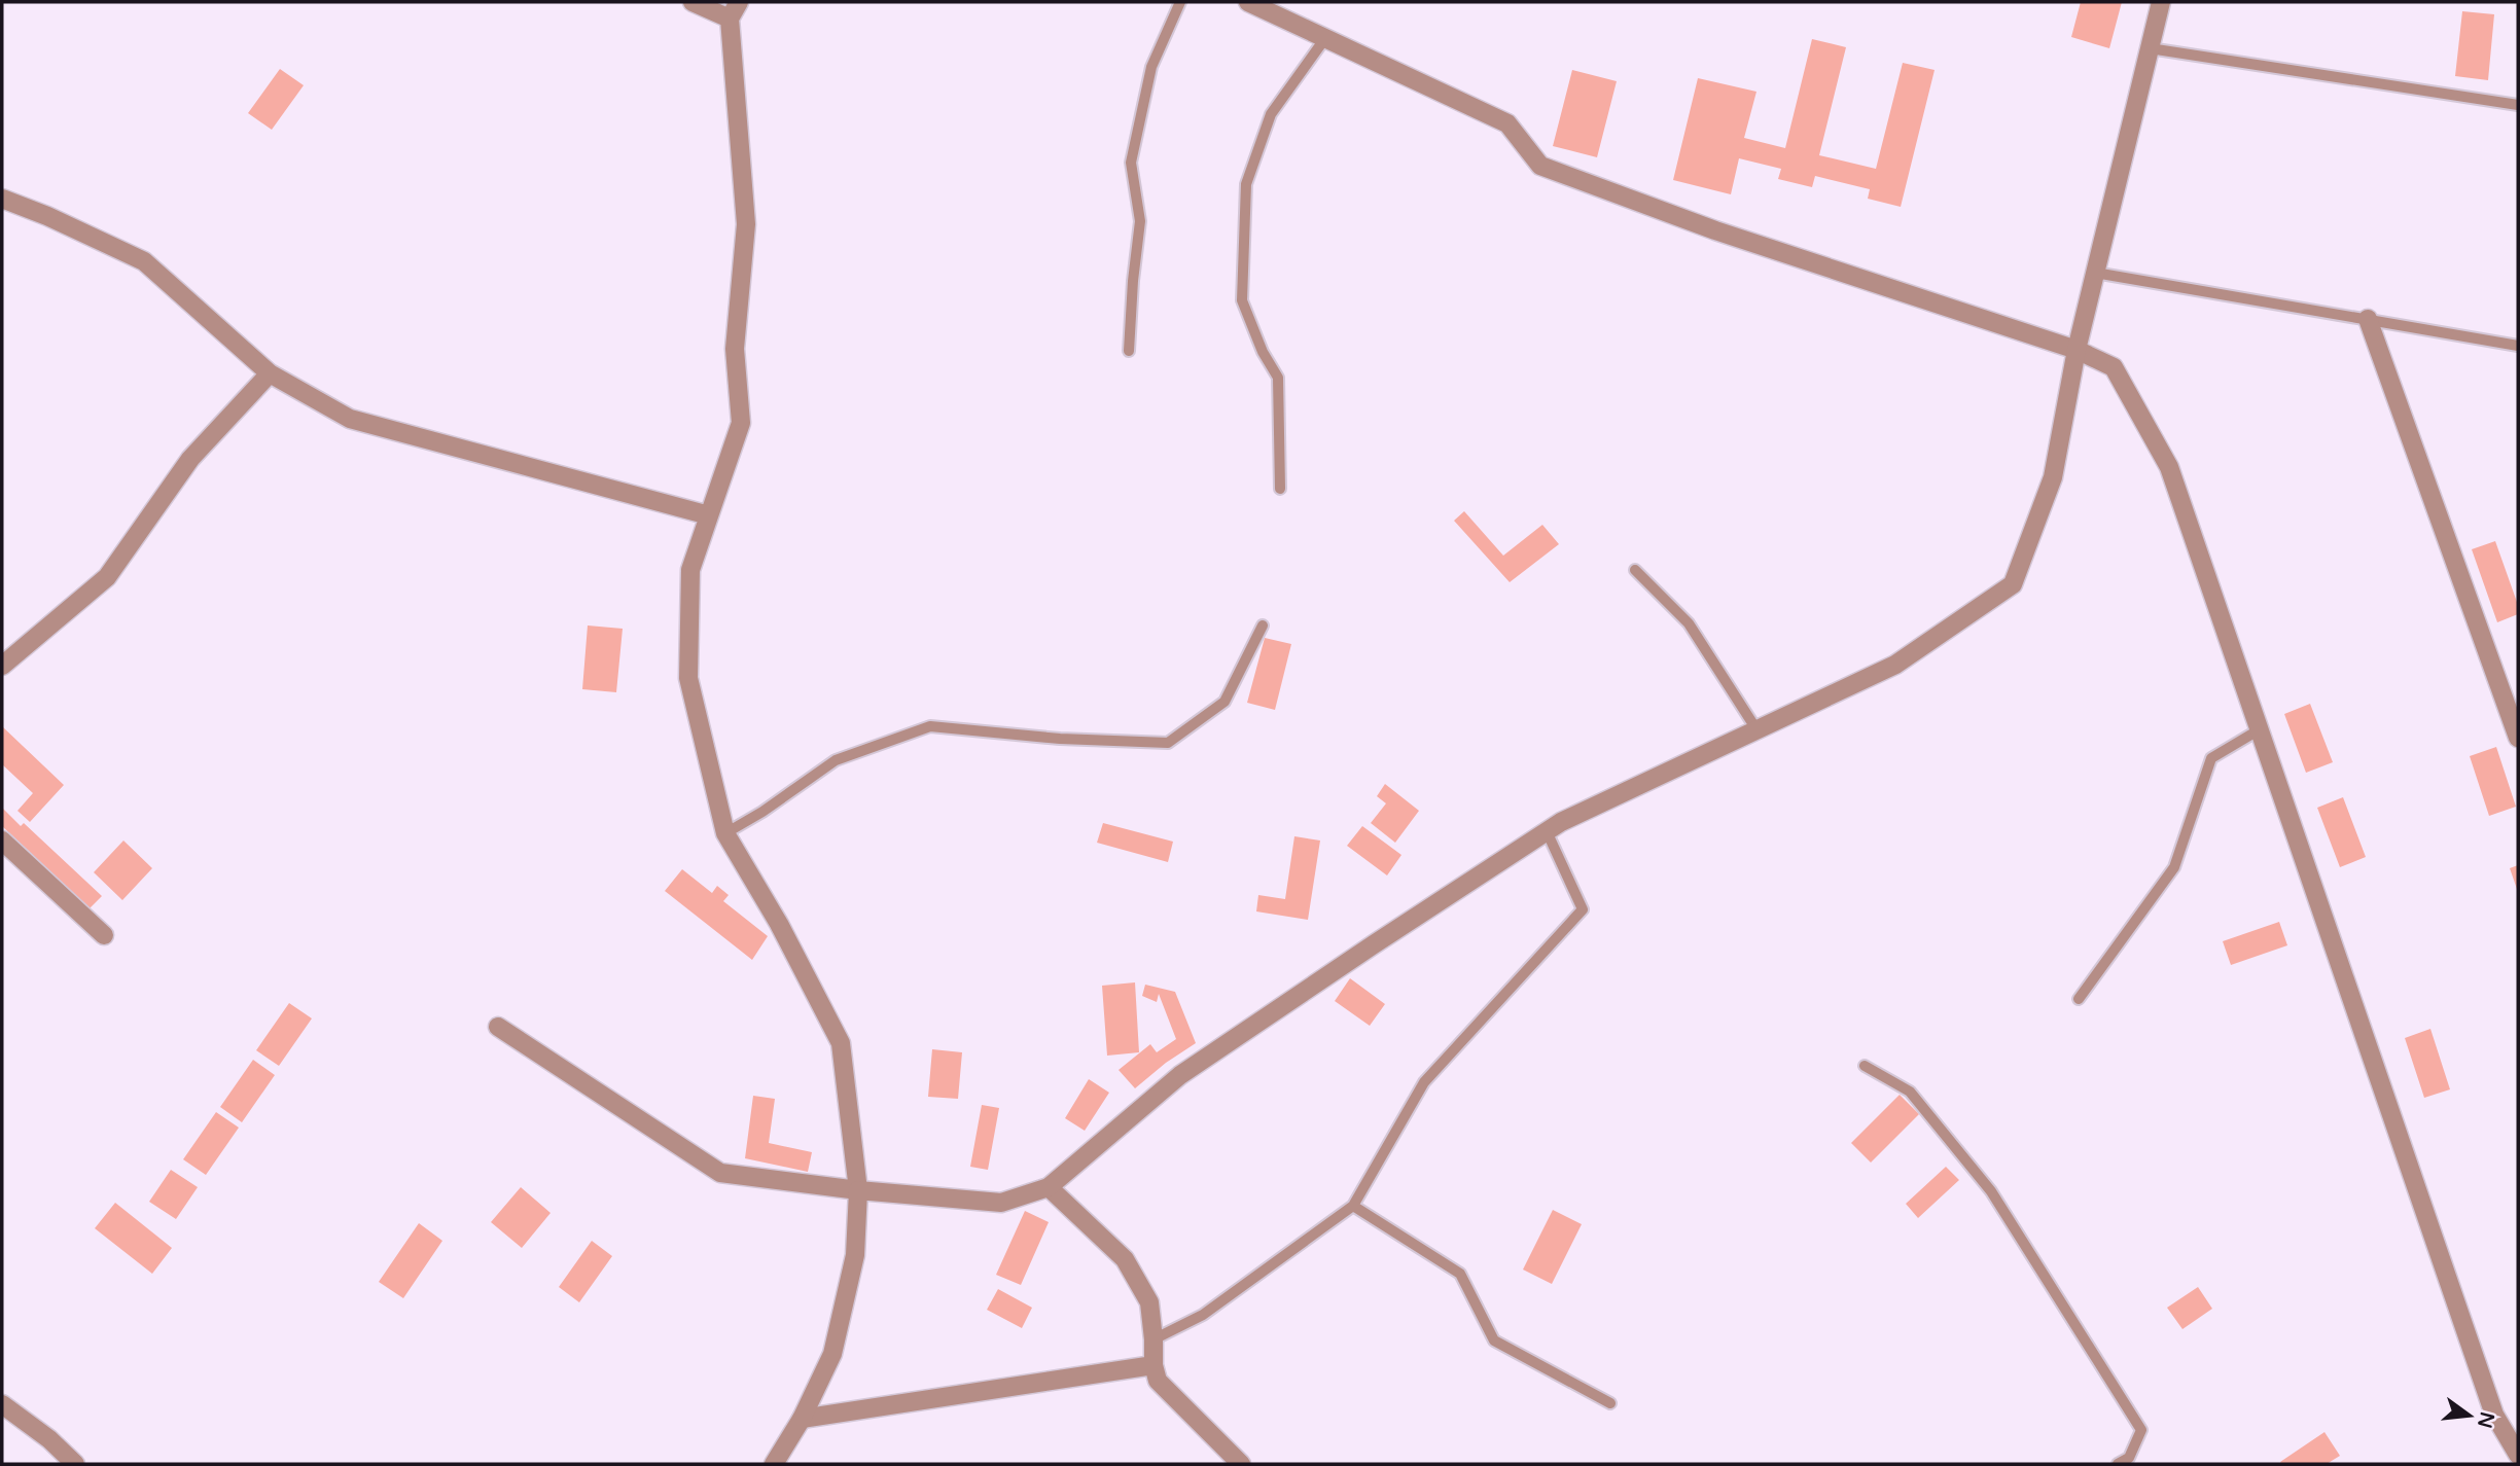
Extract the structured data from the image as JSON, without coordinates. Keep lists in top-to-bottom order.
{
  "north": "right"
}
